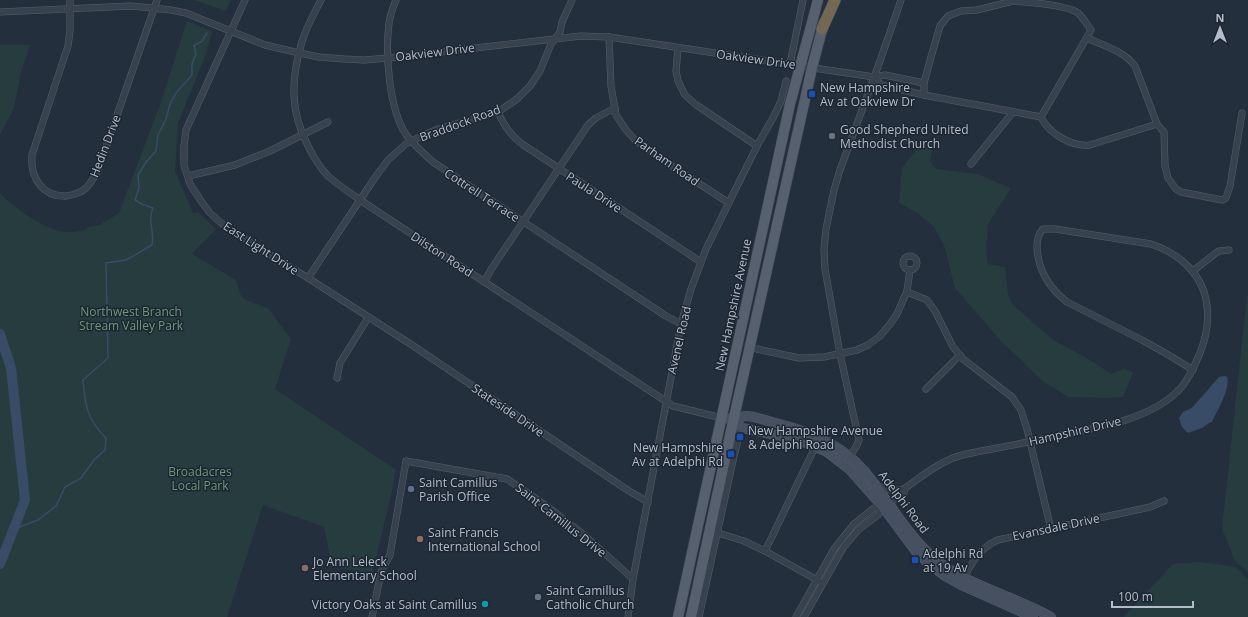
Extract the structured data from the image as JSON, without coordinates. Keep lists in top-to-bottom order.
{
  "streets": {
    "main road": ["New Hampshire Avenue", "Adelphi Road"],
    "street": [
      "Oakview Drive",
      "Braddock Road",
      "Hedin Drive",
      "Parham Road",
      "Paula Drive",
      "Cottrell Terrace",
      "East Light Drive",
      "Dilston Road",
      "Avenel Road",
      "Stateside Drive",
      "Hampshire Drive",
      "Saint Camillus Drive",
      "Evansdale Drive"
    ]
  },
  "crossings": [
    ["Oakview Drive", "Braddock Road"],
    ["Oakview Drive", "Hedin Drive"],
    ["Oakview Drive", "Parham Road"],
    ["Oakview Drive", "Cottrell Terrace"],
    ["Oakview Drive", "East Light Drive"],
    ["Oakview Drive", "Dilston Road"],
    ["Oakview Drive", "New Hampshire Avenue"],
    ["Braddock Road", "Paula Drive"],
    ["Braddock Road", "Cottrell Terrace"],
    ["Braddock Road", "East Light Drive"],
    ["Braddock Road", "Dilston Road"],
    ["Parham Road", "Avenel Road"],
    ["Paula Drive", "Avenel Road"],
    ["Cottrell Terrace", "Avenel Road"],
    ["East Light Drive", "Stateside Drive"],
    ["Dilston Road", "New Hampshire Avenue"],
    ["Dilston Road", "Avenel Road"],
    ["Dilston Road", "Adelphi Road"],
    ["New Hampshire Avenue", "Adelphi Road"],
    ["Avenel Road", "Stateside Drive"],
    ["Avenel Road", "Saint Camillus Drive"],
    ["Hampshire Drive", "Adelphi Road"],
    ["Adelphi Road", "Evansdale Drive"]
  ],
  "parks": ["Northwest Branch Stream Valley Park", "Broadacres Local Park"],
  "places": {
    "transit": [
      "New Hampshire Av at Oakview Dr",
      "New Hampshire Avenue & Adelphi Road",
      "New Hampshire Av at Adelphi Rd",
      "Adelphi Rd at 19 Av"
    ],
    "other": [
      "Good Shepherd United Methodist Church",
      "Saint Camillus Parish Office",
      "Saint Francis International School",
      "Jo Ann Leleck Elementary School",
      "Saint Camillus Catholic Church",
      "Victory Oaks at Saint Camillus"
    ]
  },
  "scale_bar": "100 m",
  "north": "top"
}
